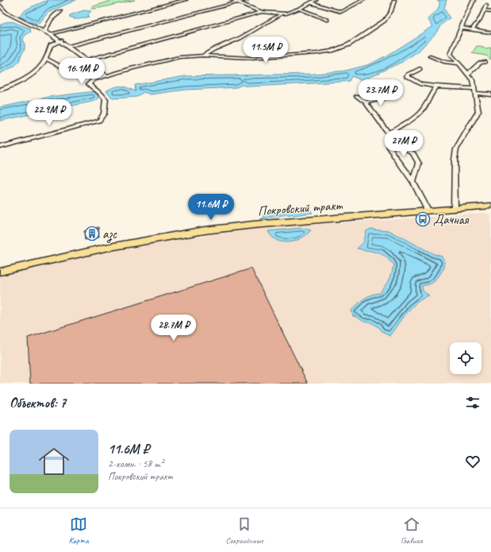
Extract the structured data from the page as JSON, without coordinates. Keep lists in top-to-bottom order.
{
  "streets": {
    "main road": ["Покровский тракт"]
  },
  "places": {
    "bus stop": ["Дачная"],
    "building": ["азс"]
  },
  "page": {
    "price": [
      "11.5M ₽",
      "16.1M ₽",
      "23.7M ₽",
      "22.9M ₽",
      "27M ₽",
      "11.6M ₽",
      "28.7M ₽"
    ],
    "heading": "Объектов: 7",
    "list": [
      {
        "name": "11.6M ₽",
        "note": "2-комн. · 58 m² · Покровский тракт"
      }
    ],
    "tabs": ["Карта", "Сохранённые", "Главная"]
  }
}
